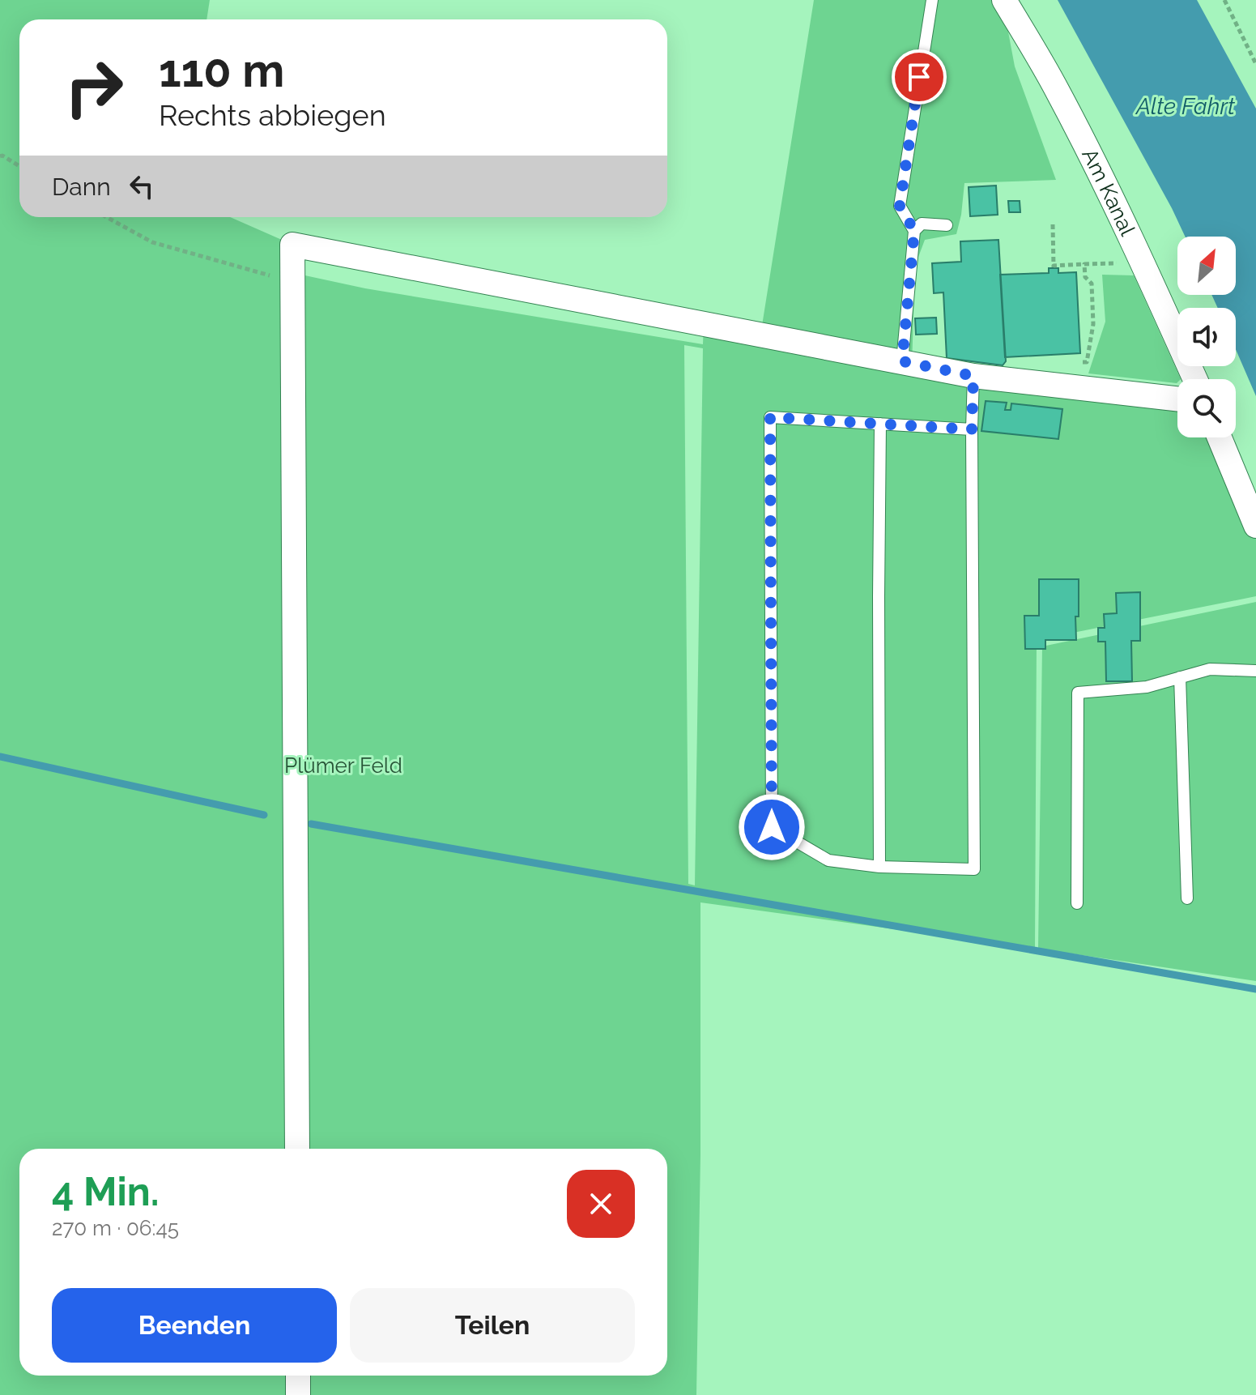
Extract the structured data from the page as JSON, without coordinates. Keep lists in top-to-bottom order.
{
  "streets": {
    "street": ["Am Kanal"]
  },
  "water": ["Alte Fahrt"],
  "parks": ["Plümer Feld"],
  "north": "top right",
  "page": {
    "turn": ["110 m", "Rechts abbiegen"],
    "then": "Dann",
    "heading": ["4 Min.", "270 m · 06:45"],
    "buttons": ["Beenden", "Teilen"]
  }
}
